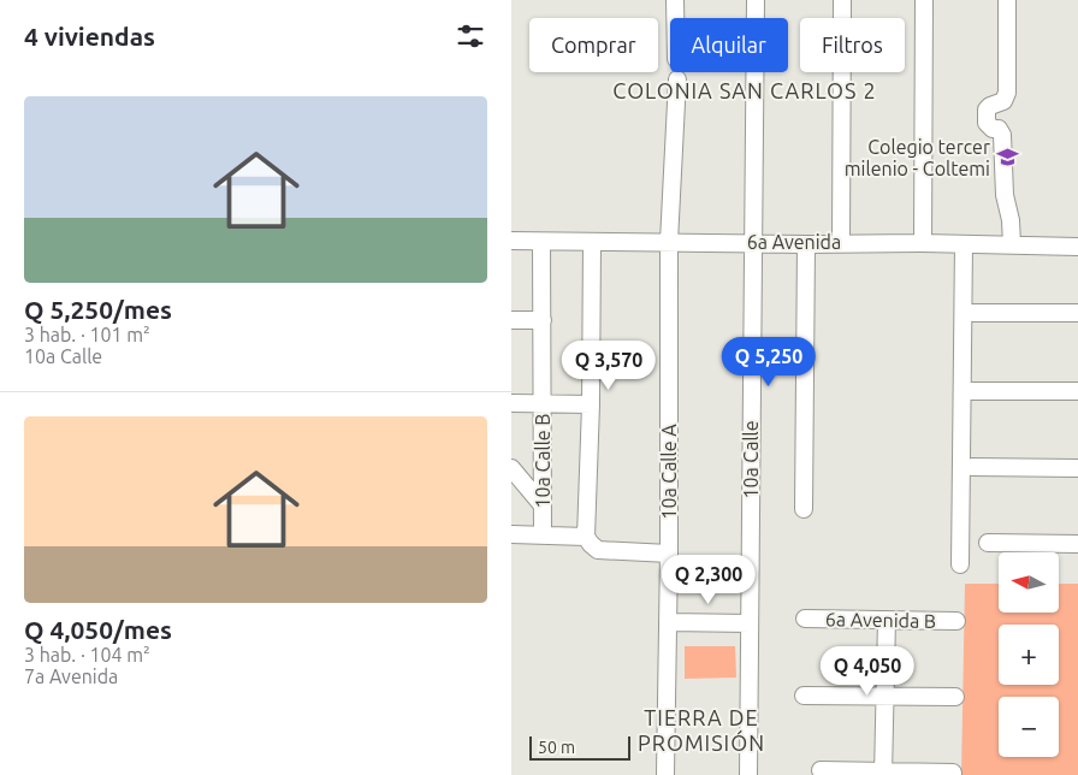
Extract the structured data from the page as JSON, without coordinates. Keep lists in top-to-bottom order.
{
  "streets": {
    "street": [
      "6a Avenida",
      "10a Calle",
      "10a Calle B",
      "10a Calle A",
      "6a Avenida B"
    ]
  },
  "crossings": [
    ["6a Avenida", "10a Calle"],
    ["6a Avenida", "10a Calle B"],
    ["6a Avenida", "10a Calle A"]
  ],
  "districts": ["COLONIA SAN CARLOS 2", "TIERRA DE PROMISIÓN"],
  "places": {
    "school or university": ["Colegio tercer milenio - Coltemi"]
  },
  "scale_bar": "50 m",
  "north": "left",
  "page": {
    "heading": "4 viviendas",
    "chip": ["Comprar", "Alquilar", "Filtros"],
    "list": [
      {
        "name": "Q 5,250/mes",
        "note": "3 hab. · 101 m² · 10a Calle"
      },
      {
        "name": "Q 4,050/mes",
        "note": "3 hab. · 104 m² · 7a Avenida"
      }
    ],
    "price": [
      "Q 5,250",
      "Q 3,570",
      "Q 2,300",
      "Q 4,050"
    ],
    "map_buttons": ["+", "−"],
    "scale": "50 m"
  }
}
